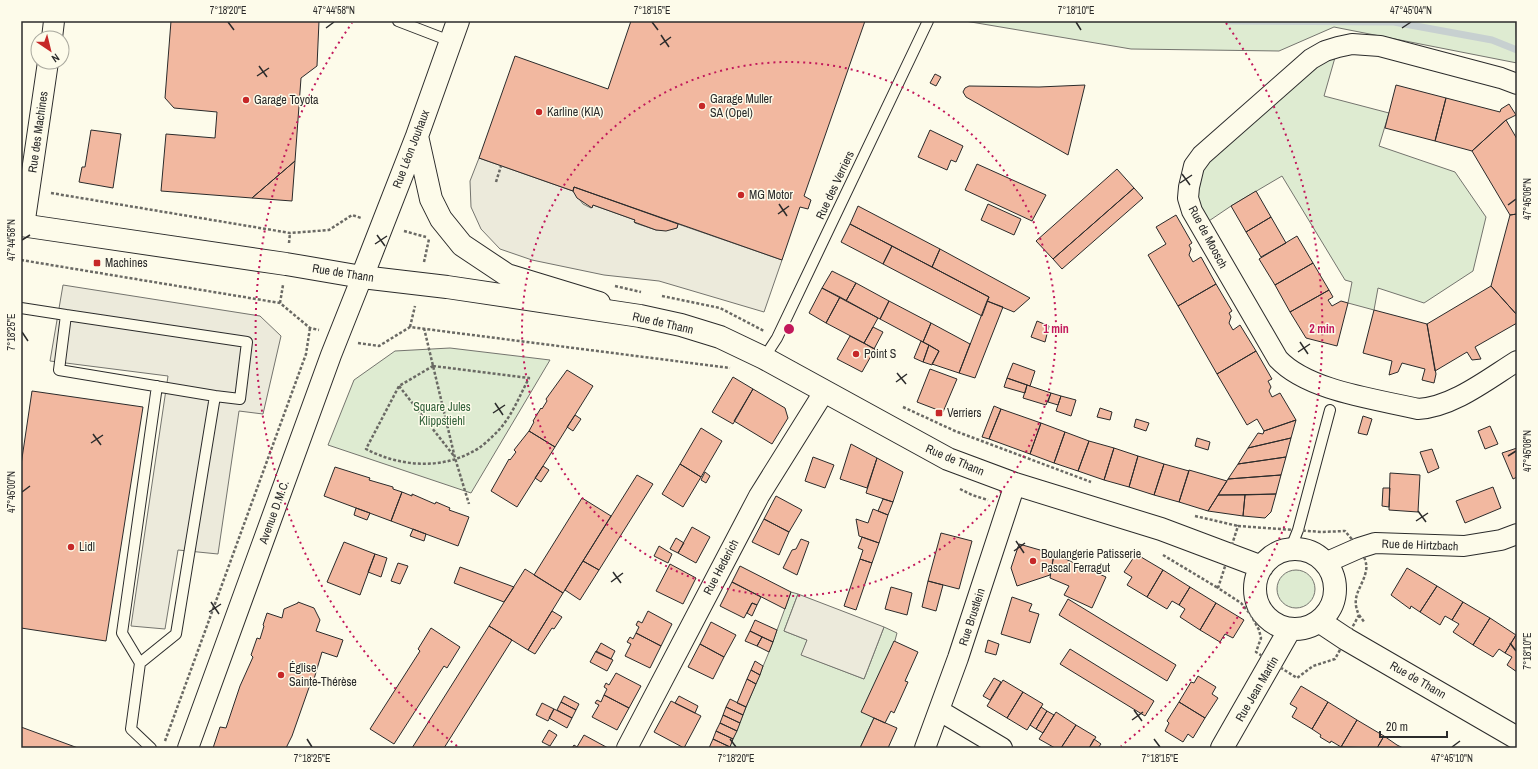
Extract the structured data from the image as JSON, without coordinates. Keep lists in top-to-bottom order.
{
  "streets": {
    "main road": ["Rue Léon Jouhaux", "Rue de Thann", "Rue Jean Martin"],
    "street": [
      "Rue des Machines",
      "Rue de Moosch",
      "Avenue D.M.C.",
      "Rue de Hirtzbach",
      "Rue Hederich",
      "Rue Brustlein"
    ],
    "lane": ["Rue des Verriers"]
  },
  "crossings": [
    ["Rue des Machines", "Rue de Thann"],
    ["Rue Léon Jouhaux", "Rue de Thann"],
    ["Rue Léon Jouhaux", "Avenue D.M.C."],
    ["Rue des Verriers", "Rue de Thann"],
    ["Rue de Thann", "Avenue D.M.C."],
    ["Rue de Thann", "Rue de Hirtzbach"],
    ["Rue de Thann", "Rue Hederich"],
    ["Rue de Thann", "Rue Brustlein"],
    ["Rue de Thann", "Rue Jean Martin"],
    ["Rue de Hirtzbach", "Rue Jean Martin"]
  ],
  "parks": ["Square Jules Klippstiehl"],
  "places": {
    "other": [
      "Garage Toyota",
      "Garage Muller SA (Opel)",
      "Karline (KIA)",
      "MG Motor",
      "Point S",
      "Lidl",
      "Boulangerie Patisserie Pascal Ferragut",
      "Église Sainte-Thérèse"
    ],
    "transit": ["Machines", "Verriers"]
  },
  "scale_bar": "20 m",
  "north": "bottom right",
  "coordinates": [
    "7°18'20\"E",
    "47°44'58\"N",
    "7°18'15\"E",
    "7°18'10\"E",
    "47°45'04\"N",
    "47°45'06\"N",
    "7°18'25\"E",
    "47°45'08\"N",
    "47°45'00\"N",
    "47°45'10\"N"
  ],
  "rings": ["1 min", "2 min"]
}
